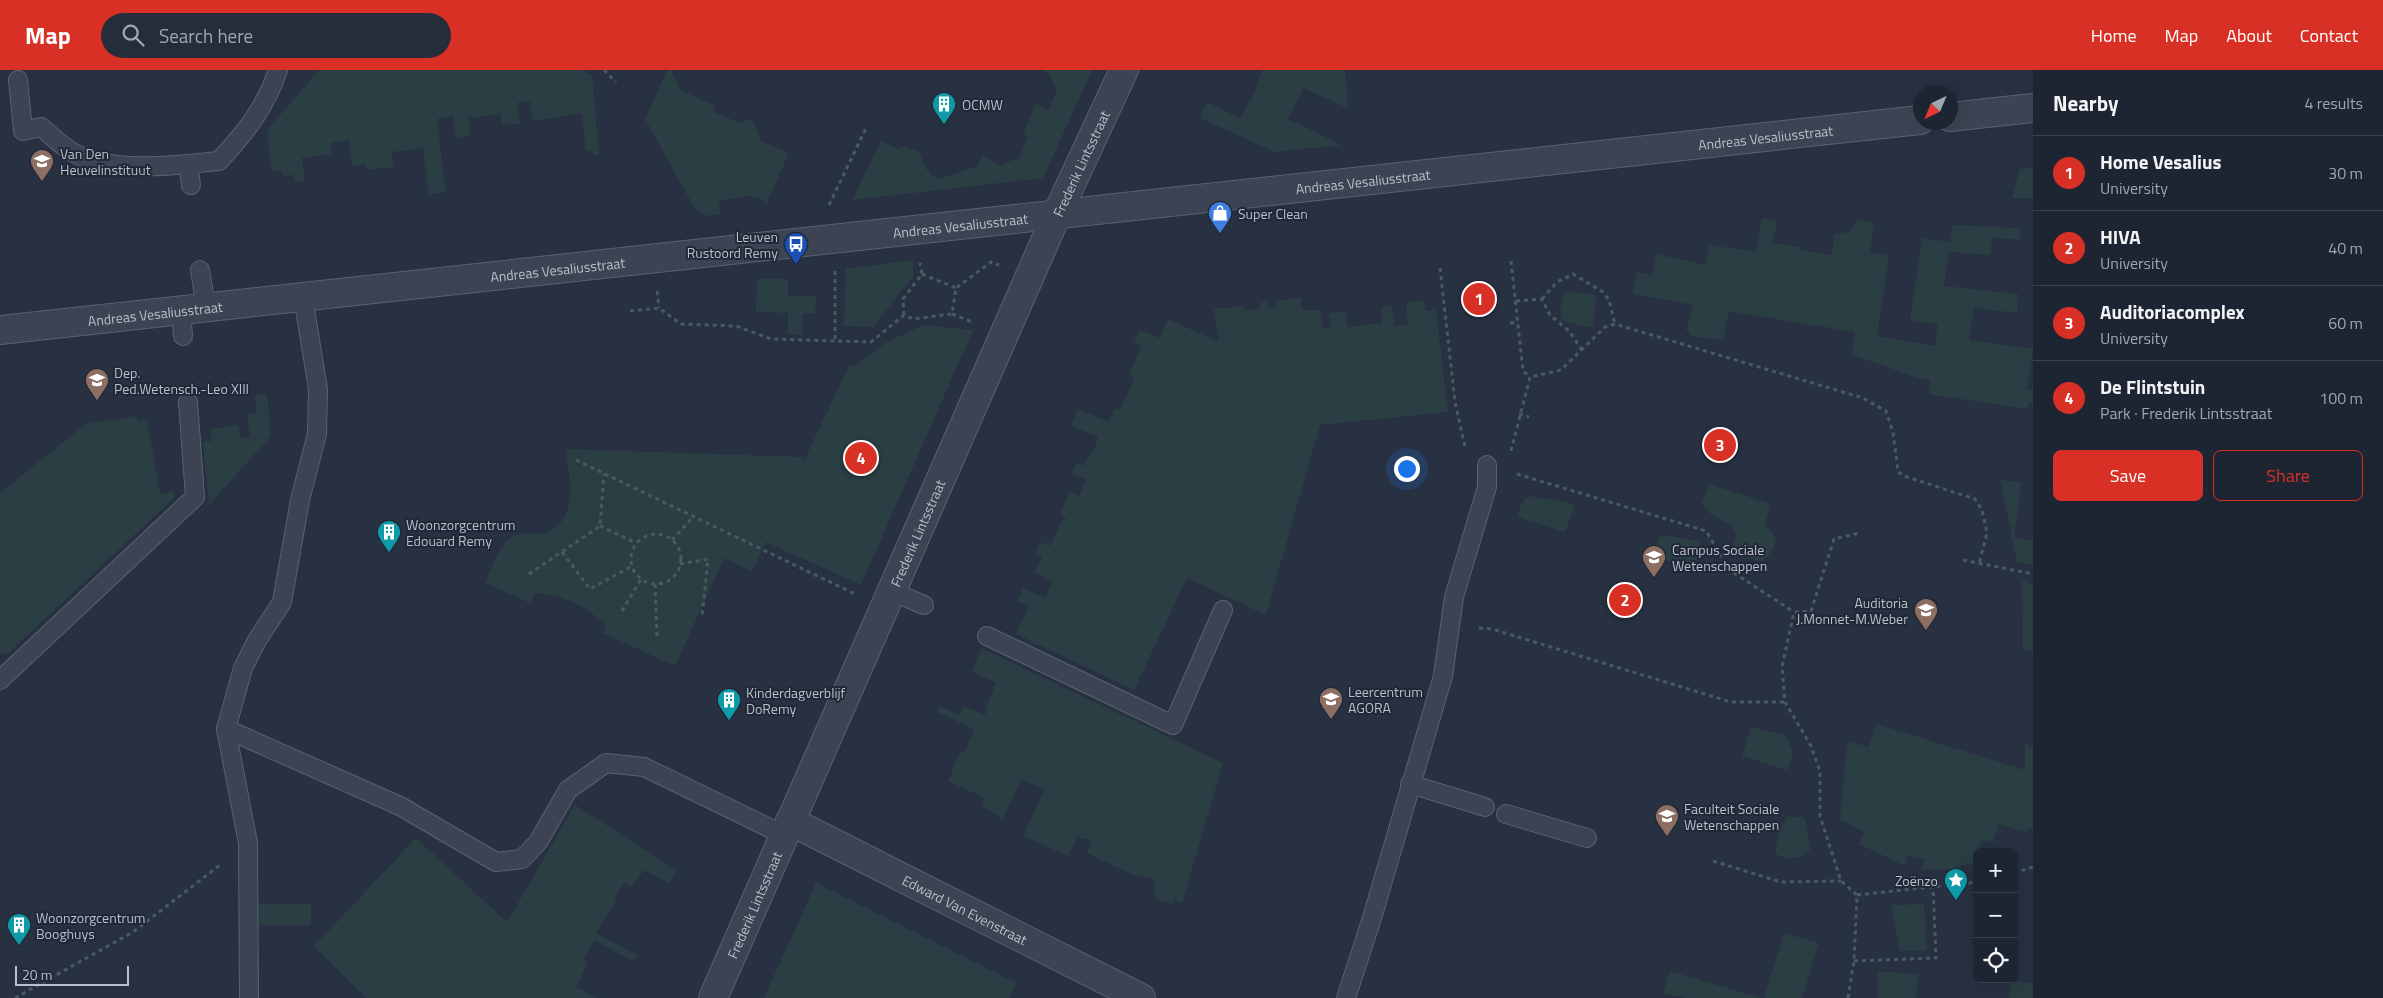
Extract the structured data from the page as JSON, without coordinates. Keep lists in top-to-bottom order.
{
  "streets": {
    "street": ["Andreas Vesaliusstraat", "Frederik Lintsstraat", "Edward Van Evenstraat"]
  },
  "crossings": [
    ["Andreas Vesaliusstraat", "Frederik Lintsstraat"],
    ["Frederik Lintsstraat", "Edward Van Evenstraat"]
  ],
  "places": {
    "building": [
      "OCMW",
      "Woonzorgcentrum Edouard Remy",
      "Kinderdagverblijf DoRemy",
      "Woonzorgcentrum Booghuys"
    ],
    "school or university": [
      "Van Den Heuvelinstituut",
      "Dep. Ped.Wetensch.-Leo XIII",
      "Campus Sociale Wetenschappen",
      "Auditoria J.Monnet-M.Weber",
      "Leercentrum AGORA",
      "Faculteit Sociale Wetenschappen"
    ],
    "shop": ["Super Clean"],
    "bus stop": ["Leuven Rustoord Remy"],
    "place": ["Zoënzo"]
  },
  "scale_bar": "20 m",
  "north": "bottom left",
  "page": {
    "header": "Map",
    "search": "Search here",
    "nav": [
      "Home",
      "Map",
      "About",
      "Contact"
    ],
    "heading": ["Nearby", "4 results"],
    "list": [
      {
        "mark": "1",
        "name": "Home Vesalius",
        "note": "University",
        "value": "30 m"
      },
      {
        "mark": "2",
        "name": "HIVA",
        "note": "University",
        "value": "40 m"
      },
      {
        "mark": "3",
        "name": "Auditoriacomplex",
        "note": "University",
        "value": "60 m"
      },
      {
        "mark": "4",
        "name": "De Flintstuin",
        "note": "Park · Frederik Lintsstraat",
        "value": "100 m"
      }
    ],
    "pins": [
      "1",
      "3",
      "4",
      "2"
    ],
    "buttons": ["Save", "Share"],
    "map_buttons": ["+", "−"],
    "scale": "20 m"
  }
}
